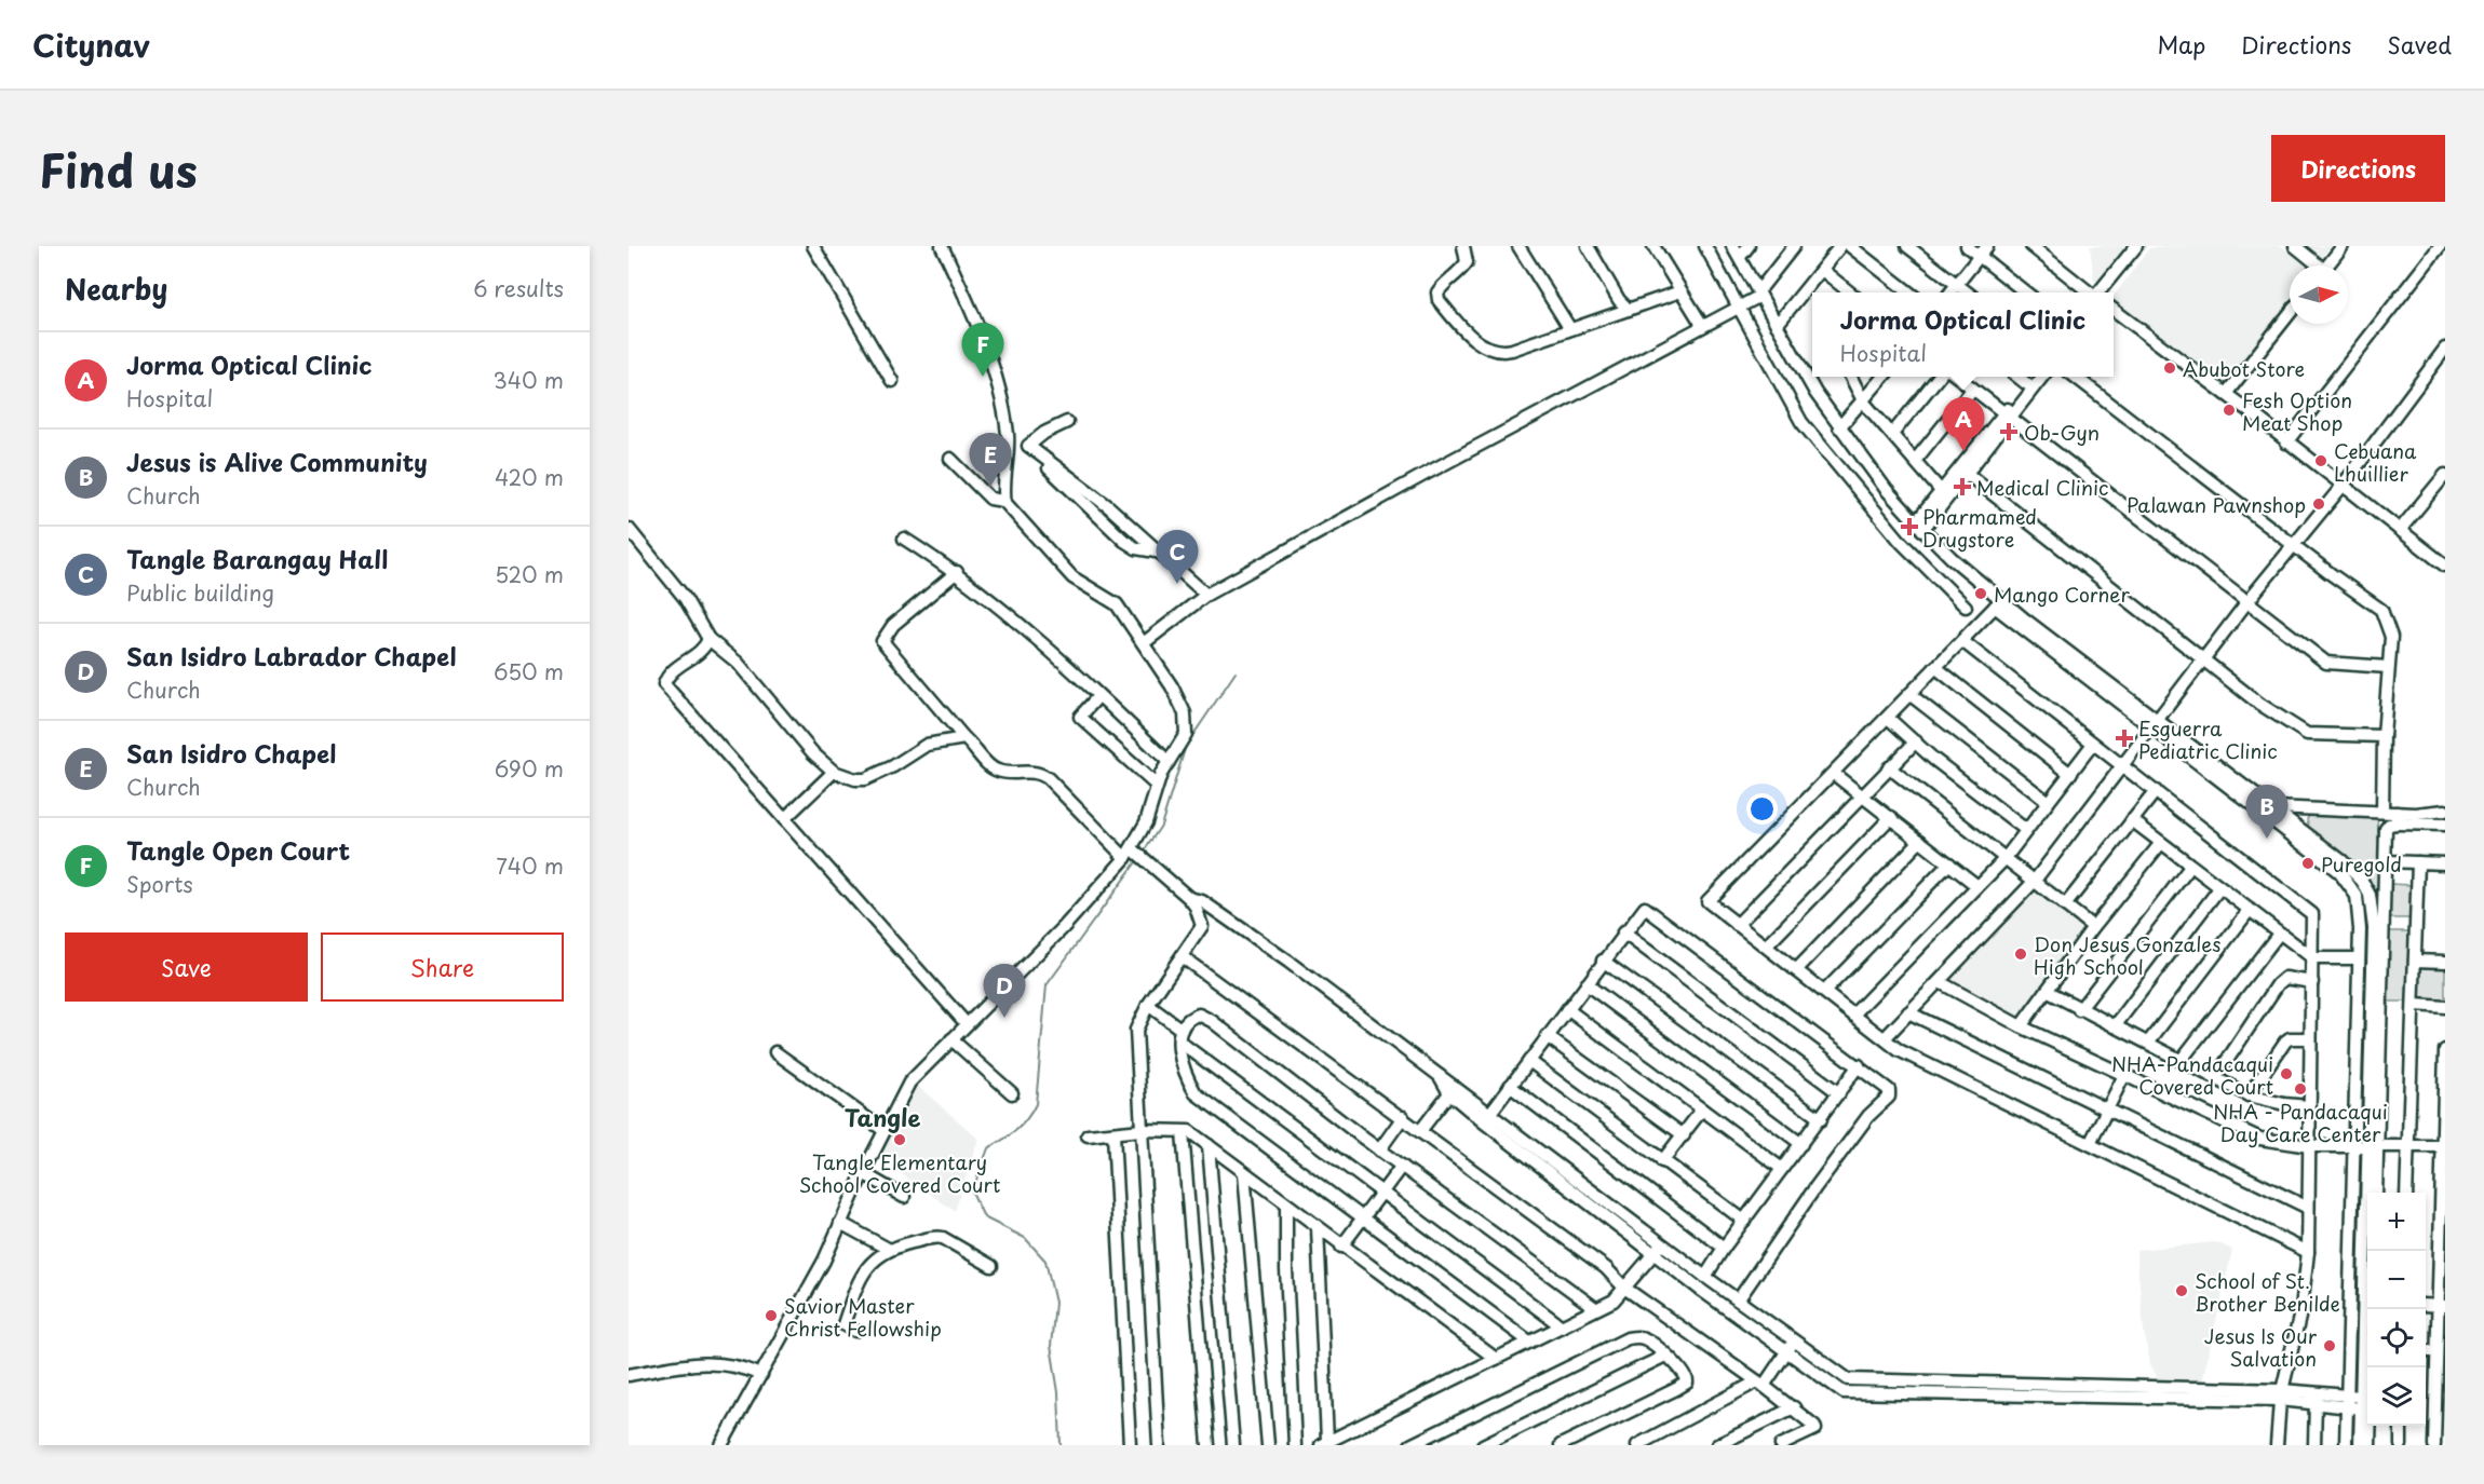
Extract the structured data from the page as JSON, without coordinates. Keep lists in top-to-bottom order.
{
  "districts": ["Tangle"],
  "places": {
    "other": [
      "Abubot Store",
      "Fesh Option Meat Shop",
      "Cebuana Lhuillier",
      "Palawan Pawnshop",
      "Mango Corner",
      "Puregold",
      "Don Jesus Gonzales High School",
      "NHA-Pandacaqui Covered Court",
      "NHA - Pandacaqui Day Care Center",
      "Tangle Elementary School Covered Court",
      "School of St. Brother Benilde",
      "Savior Master Christ Fellowship",
      "Jesus Is Our Salvation"
    ],
    "health": [
      "Ob-Gyn",
      "Medical Clinic",
      "Pharmamed Drugstore",
      "Esguerra Pediatric Clinic"
    ]
  },
  "north": "right",
  "page": {
    "header": "Citynav",
    "nav": ["Map", "Directions", "Saved"],
    "title": "Find us",
    "buttons": [
      "Directions",
      ["Save", "Share"]
    ],
    "heading": ["Nearby", "6 results"],
    "popup": ["Jorma Optical Clinic", "Hospital"],
    "pins": [
      "F",
      "A",
      "E",
      "C",
      "B",
      "D"
    ],
    "list": [
      {
        "mark": "A",
        "name": "Jorma Optical Clinic",
        "note": "Hospital",
        "value": "340 m"
      },
      {
        "mark": "B",
        "name": "Jesus is Alive Community",
        "note": "Church",
        "value": "420 m"
      },
      {
        "mark": "C",
        "name": "Tangle Barangay Hall",
        "note": "Public building",
        "value": "520 m"
      },
      {
        "mark": "D",
        "name": "San Isidro Labrador Chapel",
        "note": "Church",
        "value": "650 m"
      },
      {
        "mark": "E",
        "name": "San Isidro Chapel",
        "note": "Church",
        "value": "690 m"
      },
      {
        "mark": "F",
        "name": "Tangle Open Court",
        "note": "Sports",
        "value": "740 m"
      }
    ],
    "map_buttons": ["+", "−"]
  }
}
